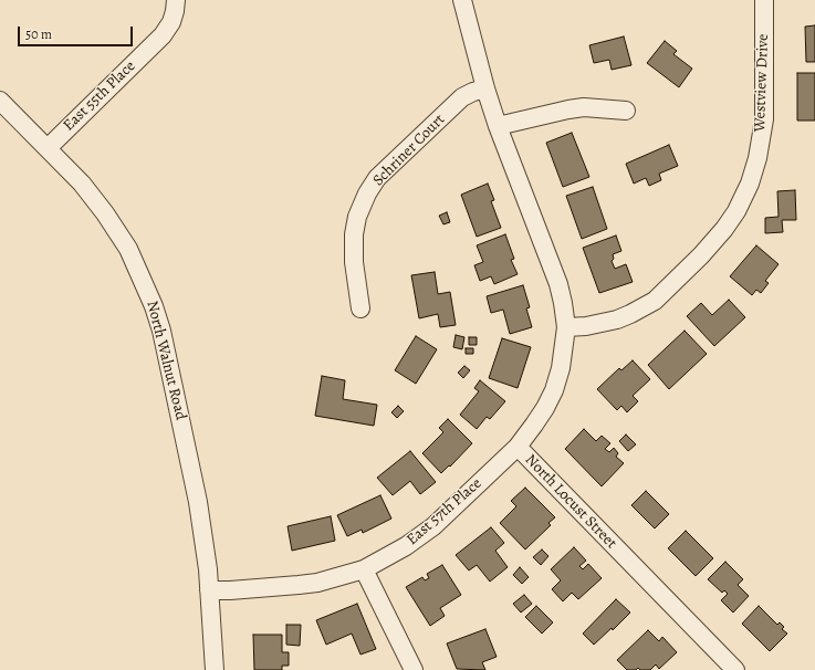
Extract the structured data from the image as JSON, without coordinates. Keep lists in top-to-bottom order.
{
  "streets": {
    "street": [
      "Westview Drive",
      "East 55th Place",
      "Schriner Court",
      "North Walnut Road",
      "North Locust Street",
      "East 57th Place"
    ]
  },
  "crossings": [
    ["Westview Drive", "North Locust Street"],
    ["East 55th Place", "North Walnut Road"],
    ["Schriner Court", "North Locust Street"],
    ["North Walnut Road", "East 57th Place"],
    ["North Locust Street", "East 57th Place"]
  ],
  "scale_bar": "50 m"
}
